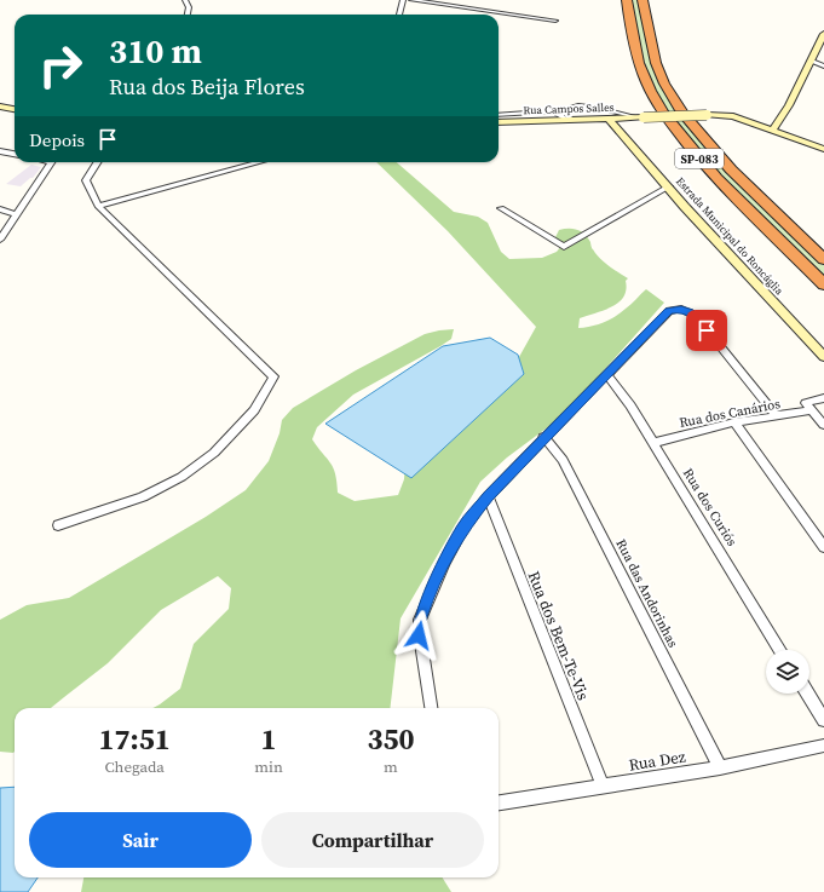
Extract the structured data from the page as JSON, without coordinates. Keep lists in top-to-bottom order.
{
  "streets": {
    "highway": ["SP-083"],
    "street": [
      "Rua Campos Salles",
      "Estrada Municipal do Roncáglia",
      "Rua dos Canários",
      "Rua dos Curiós",
      "Rua das Andorinhas",
      "Rua dos Bem-Te-Vis",
      "Rua Dez"
    ]
  },
  "crossings": [
    ["Rua Campos Salles", "Estrada Municipal do Roncáglia"],
    ["Rua dos Canários", "Rua dos Curiós"],
    ["Rua das Andorinhas", "Rua Dez"],
    ["Rua dos Bem-Te-Vis", "Rua Dez"]
  ],
  "page": {
    "turn": ["310 m", "Rua dos Beija Flores"],
    "then": "Depois",
    "eta": [
      "17:51",
      "Chegada",
      "1",
      "min",
      "350",
      "m"
    ],
    "buttons": ["Sair", "Compartilhar"]
  }
}
